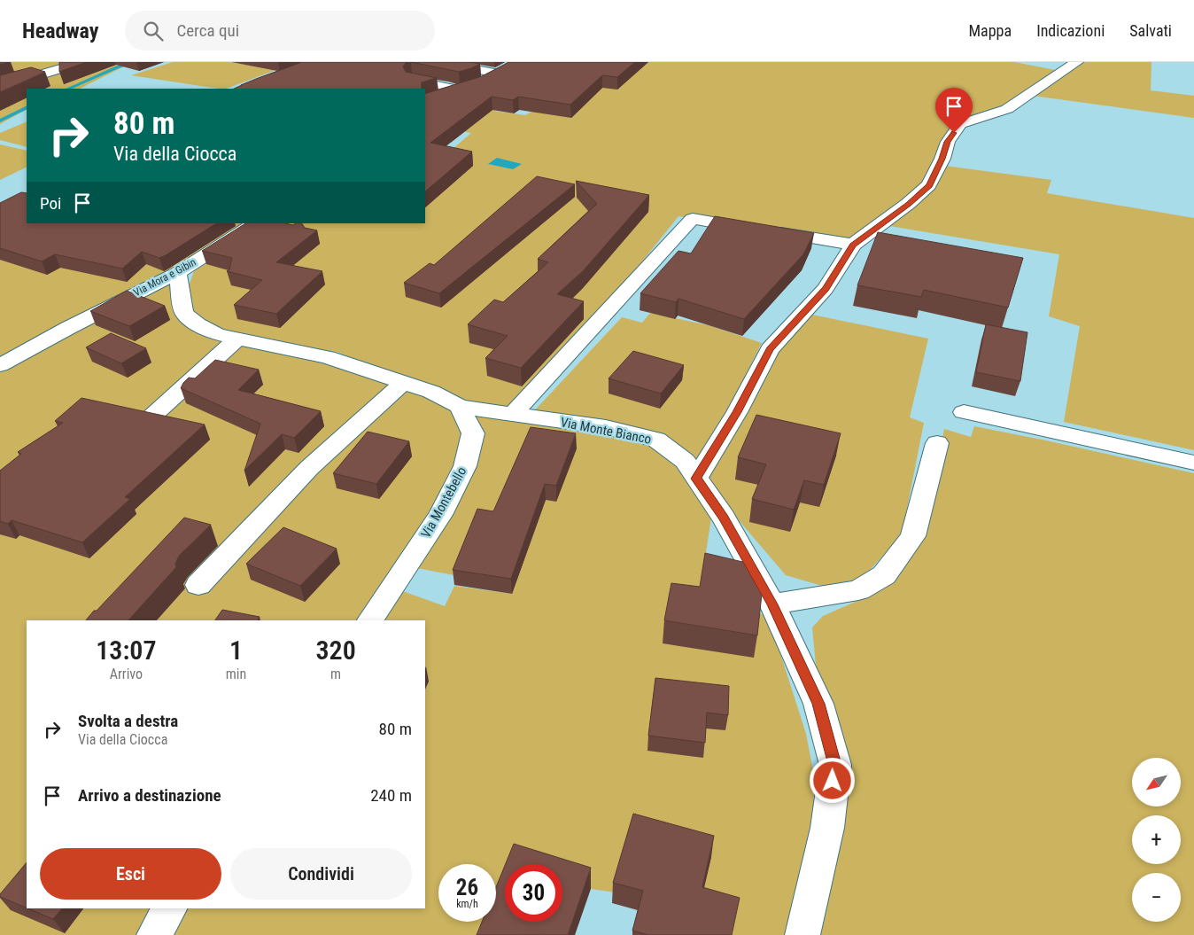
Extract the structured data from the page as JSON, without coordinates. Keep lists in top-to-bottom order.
{
  "streets": {
    "street": ["Via Mora e Gibin", "Via Monte Bianco", "Via Montebello"]
  },
  "crossings": [
    ["Via Monte Bianco", "Via Montebello"]
  ],
  "north": "bottom left",
  "page": {
    "header": "Headway",
    "search": "Cerca qui",
    "nav": ["Mappa", "Indicazioni", "Salvati"],
    "turn": ["80 m", "Via della Ciocca"],
    "then": "Poi",
    "eta": [
      "13:07",
      "Arrivo",
      "1",
      "min",
      "320",
      "m"
    ],
    "list": [
      {
        "name": "Svolta a destra",
        "note": "Via della Ciocca",
        "value": "80 m"
      },
      {
        "name": "Arrivo a destinazione",
        "value": "240 m"
      }
    ],
    "map_buttons": ["+", "−"],
    "buttons": ["Esci", "Condividi"],
    "speed": "26 km/h",
    "limit": "30"
  }
}
